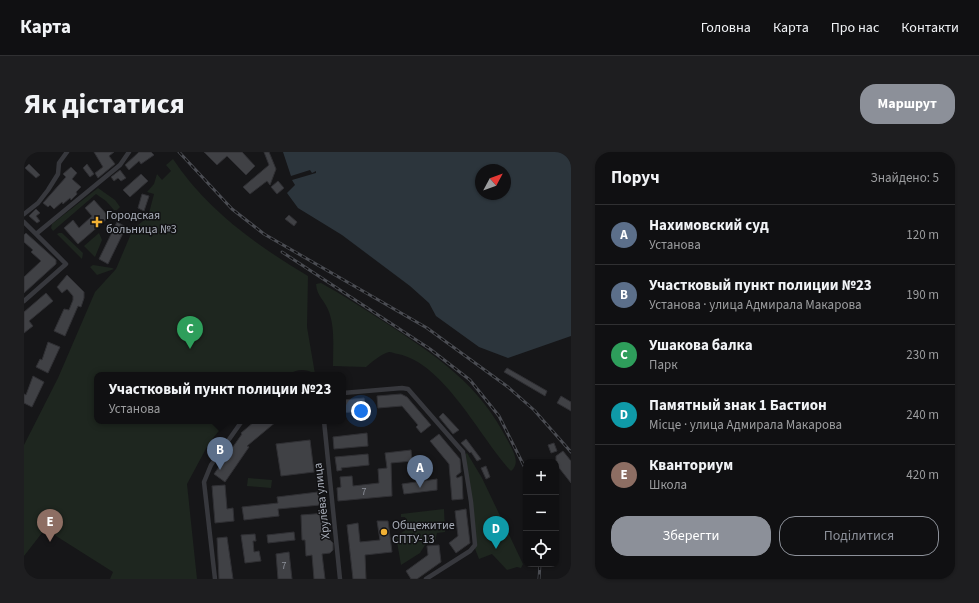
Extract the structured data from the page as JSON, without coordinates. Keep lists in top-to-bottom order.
{
  "streets": {
    "street": ["Хрулёва улица"]
  },
  "places": {
    "health": ["Городская больница №3"],
    "other": ["Общежитие СПТУ-13"]
  },
  "house_numbers": ["7", "7"],
  "north": "top right",
  "page": {
    "header": "Карта",
    "nav": [
      "Головна",
      "Карта",
      "Про нас",
      "Контакти"
    ],
    "title": "Як дістатися",
    "buttons": [
      "Маршрут",
      ["Зберегти", "Поділитися"]
    ],
    "heading": ["Поруч", "Знайдено: 5"],
    "list": [
      {
        "mark": "A",
        "name": "Нахимовский суд",
        "note": "Установа",
        "value": "120 m"
      },
      {
        "mark": "B",
        "name": "Участковый пункт полиции №23",
        "note": "Установа · улица Адмирала Макарова",
        "value": "190 m"
      },
      {
        "mark": "C",
        "name": "Ушакова балка",
        "note": "Парк",
        "value": "230 m"
      },
      {
        "mark": "D",
        "name": "Памятный знак 1 Бастион",
        "note": "Місце · улица Адмирала Макарова",
        "value": "240 m"
      },
      {
        "mark": "E",
        "name": "Кванториум",
        "note": "Школа",
        "value": "420 m"
      }
    ],
    "pins": [
      "C",
      "B",
      "A",
      "E",
      "D"
    ],
    "popup": ["Участковый пункт полиции №23", "Установа"],
    "map_buttons": ["+", "−"]
  }
}
